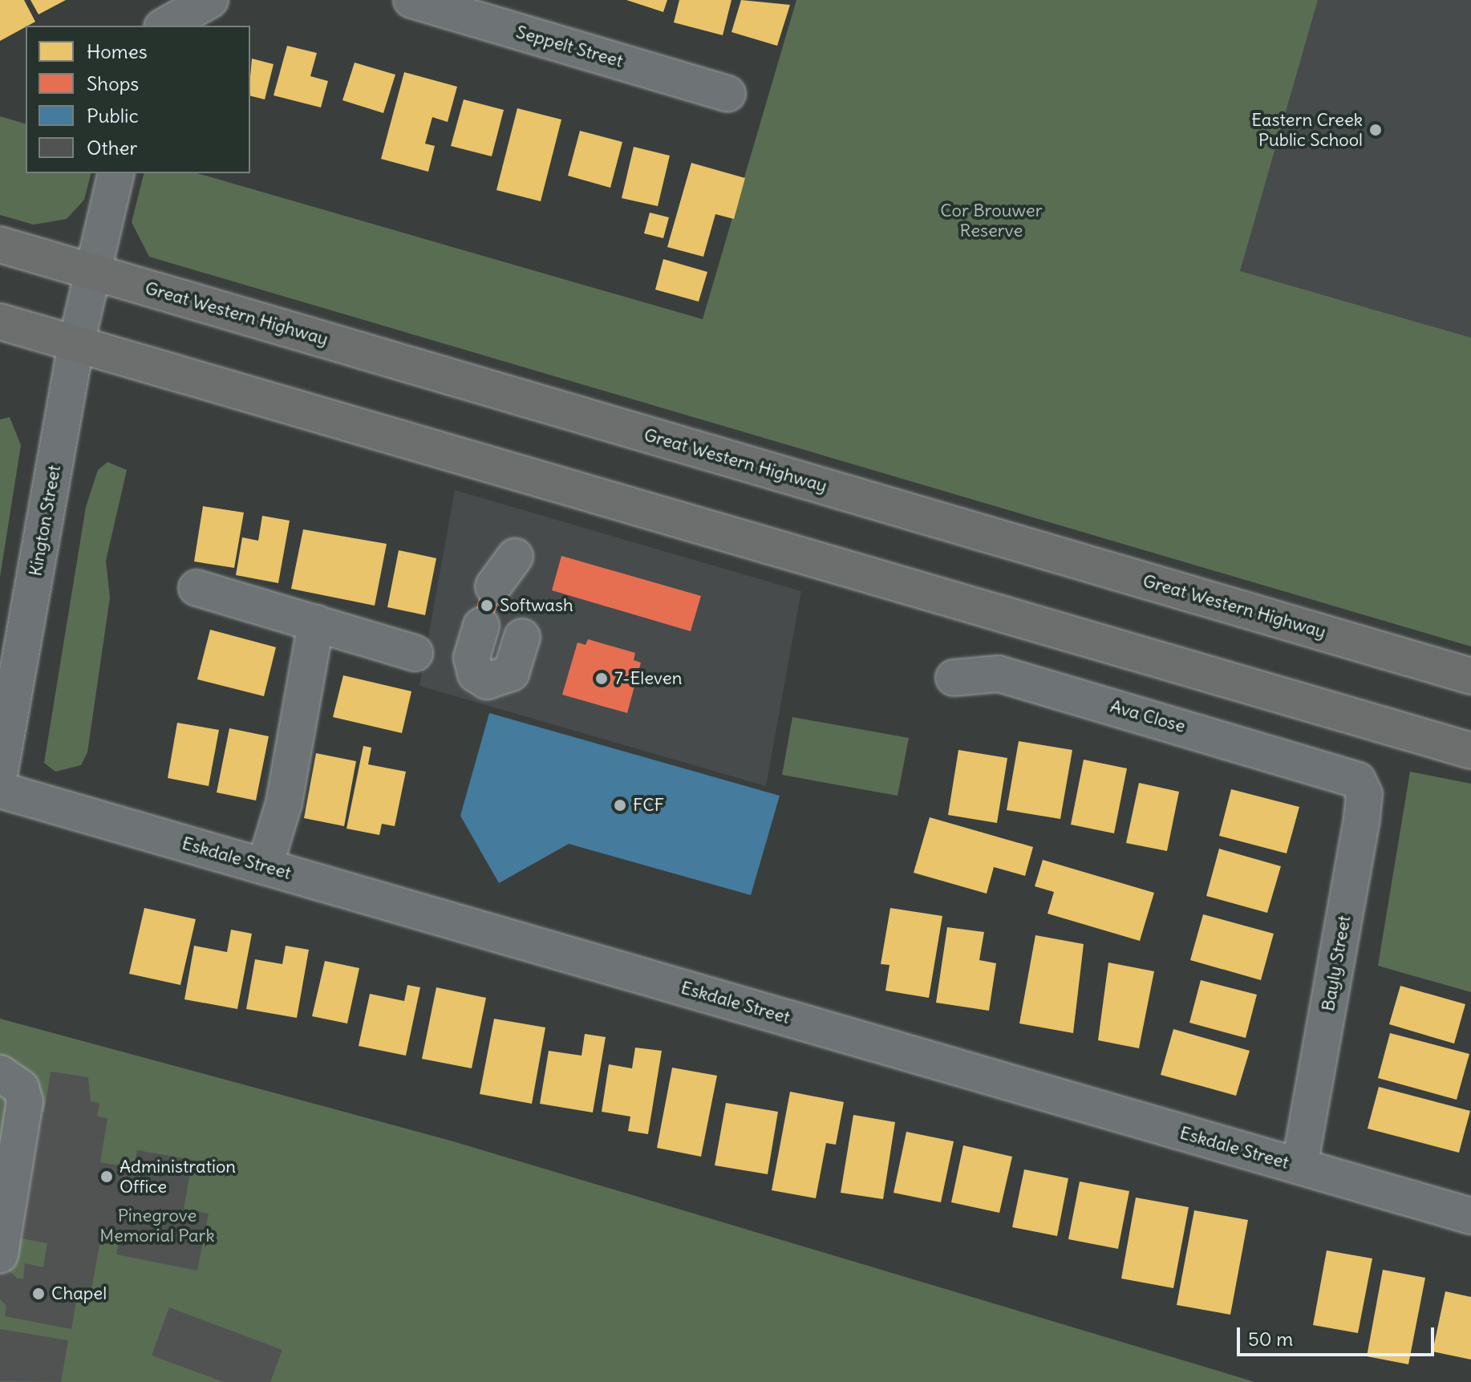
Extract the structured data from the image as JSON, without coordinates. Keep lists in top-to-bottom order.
{
  "streets": {
    "highway": ["Great Western Highway"],
    "street": [
      "Seppelt Street",
      "Kington Street",
      "Ava Close",
      "Eskdale Street",
      "Bayly Street"
    ]
  },
  "crossings": [
    ["Great Western Highway", "Kington Street"],
    ["Ava Close", "Bayly Street"],
    ["Eskdale Street", "Bayly Street"]
  ],
  "parks": ["Cor Brouwer Reserve", "Pinegrove Memorial Park"],
  "places": [
    "Eastern Creek Public School",
    "Softwash",
    "7-Eleven",
    "FCF",
    "Administration Office",
    "Chapel"
  ],
  "legend": [
    "Homes",
    "Shops",
    "Public",
    "Other"
  ],
  "scale_bar": "50 m"
}
